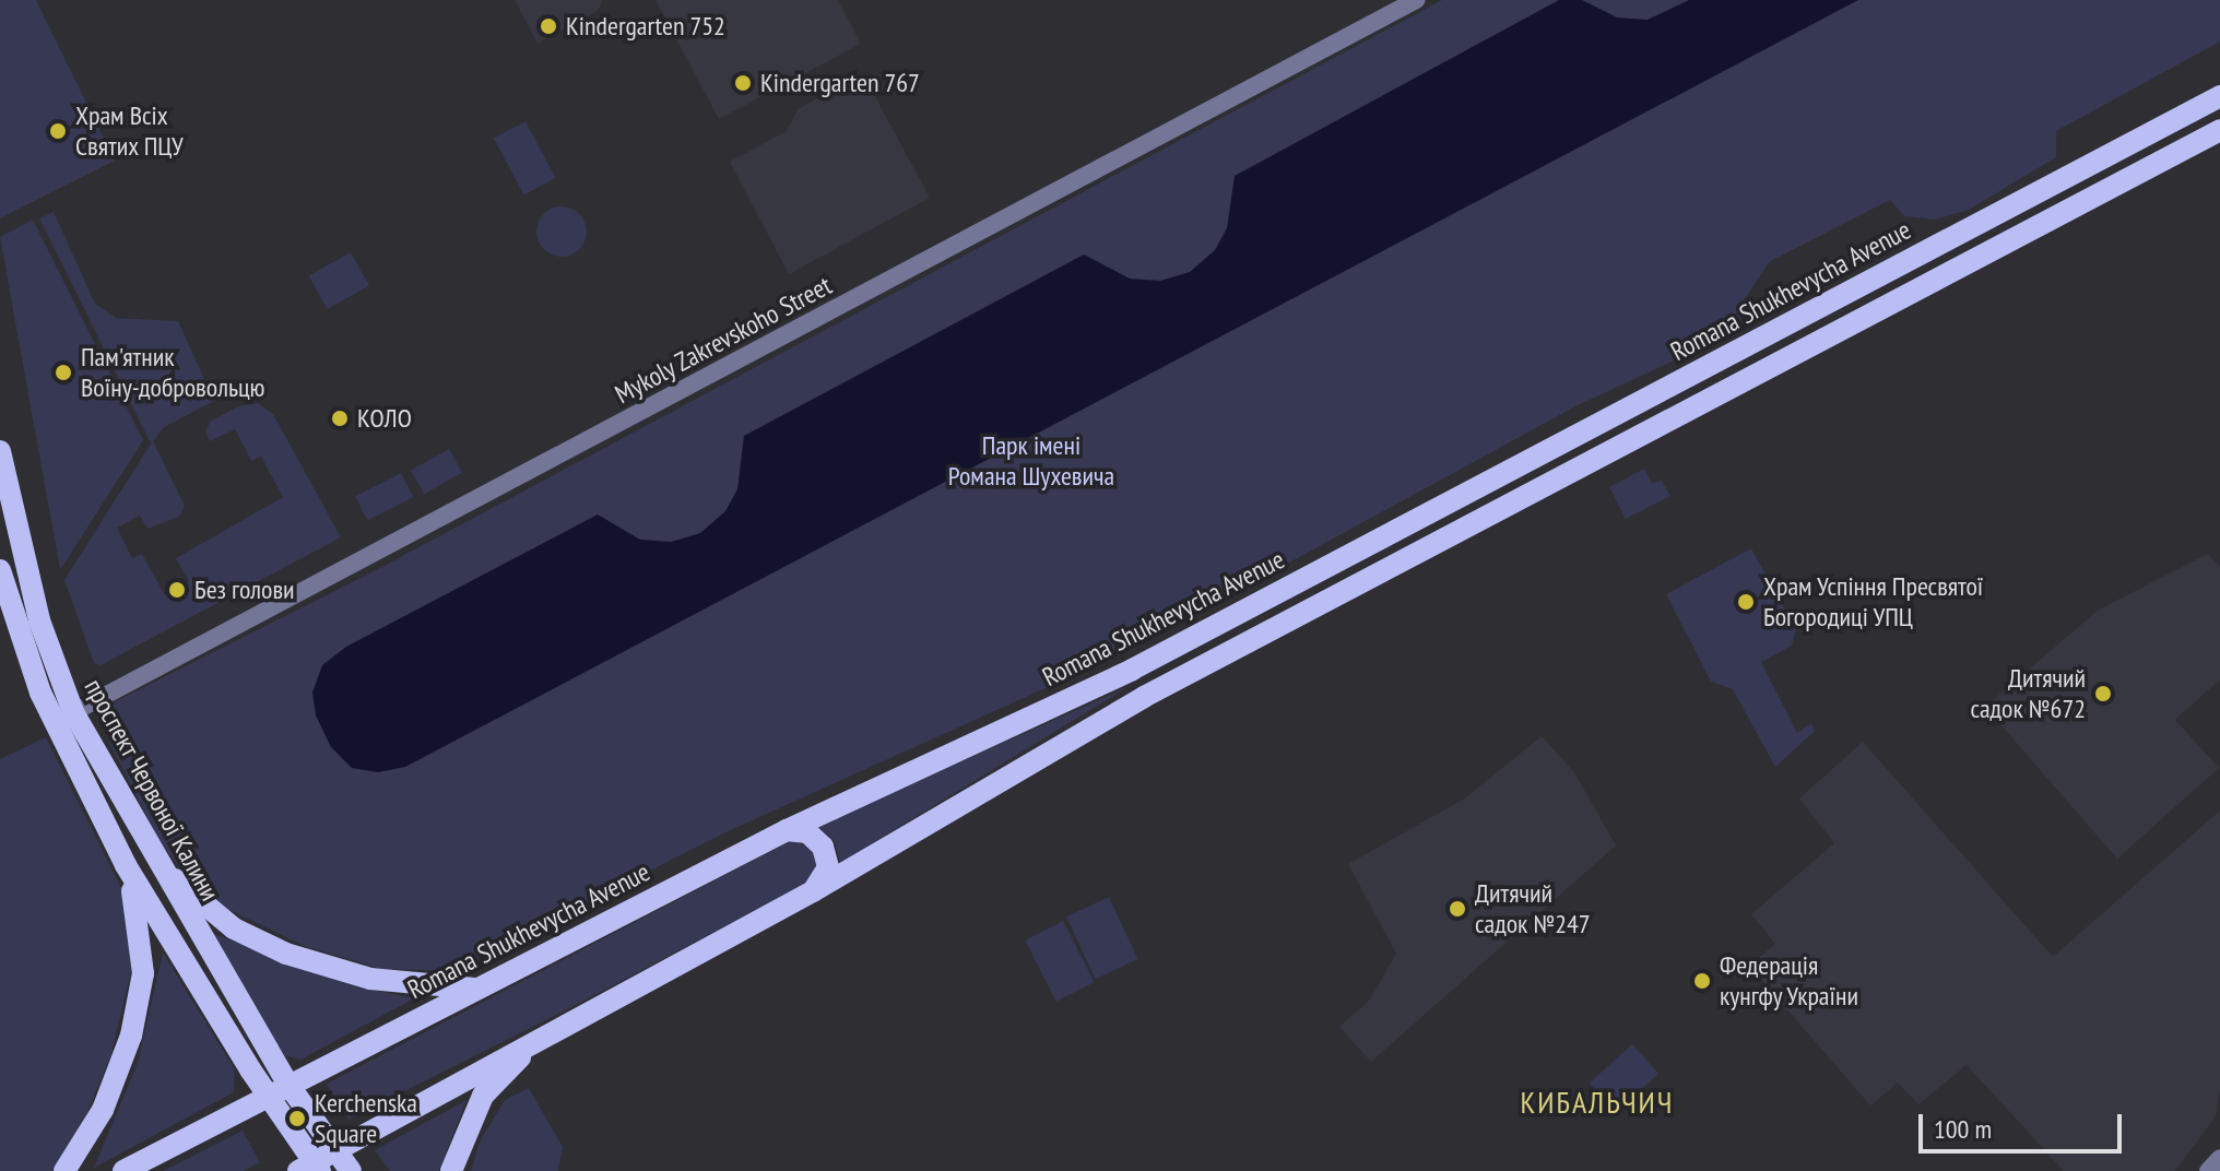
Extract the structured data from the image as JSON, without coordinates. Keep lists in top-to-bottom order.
{
  "streets": {
    "main road": ["Romana Shukhevycha Avenue", "проспект Червоної Калини"],
    "street": ["Mykoly Zakrevskoho Street"]
  },
  "crossings": [
    ["Romana Shukhevycha Avenue", "проспект Червоної Калини"],
    ["Mykoly Zakrevskoho Street", "проспект Червоної Калини"]
  ],
  "districts": ["КИБАЛЬЧИЧ"],
  "parks": ["Парк імені Романа Шухевича"],
  "places": [
    "Kindergarten 752",
    "Kindergarten 767",
    "Храм Всіх Святих ПЦУ",
    "Пам'ятник Воїну-добровольцю",
    "КОЛО",
    "Без голови",
    "Храм Успіння Пресвятої Богородиці УПЦ",
    "Дитячий садок №672",
    "Дитячий садок №247",
    "Федерація кунгфу України",
    "Kerchenska Square"
  ],
  "scale_bar": "100 m"
}
